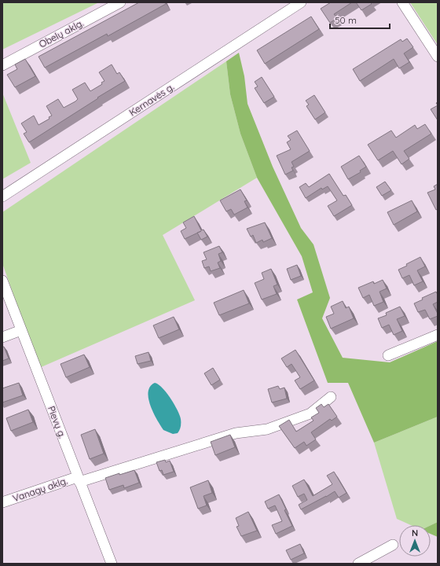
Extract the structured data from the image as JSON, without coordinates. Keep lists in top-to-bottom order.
{
  "streets": {
    "street": [
      "Obelų aklg.",
      "Kernavės g.",
      "Pievų g.",
      "Vanagų aklg."
    ]
  },
  "crossings": [
    ["Pievų g.", "Vanagų aklg."]
  ],
  "scale_bar": "50 m",
  "north": "top"
}
